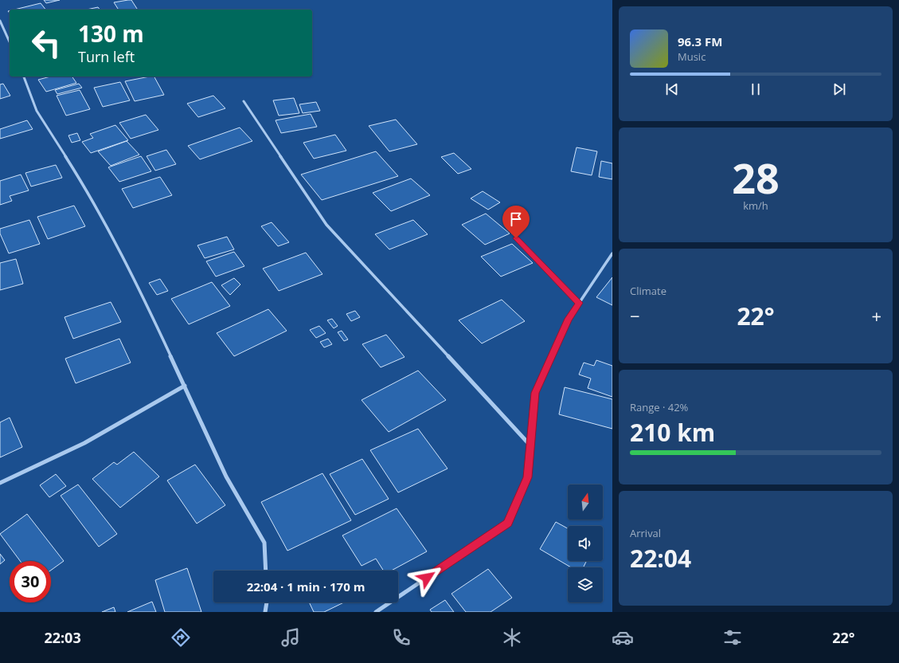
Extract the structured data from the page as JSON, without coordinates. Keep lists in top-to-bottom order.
{
  "north": "top",
  "page": {
    "turn": ["130 m", "Turn left"],
    "song": ["96.3 FM", "Music"],
    "tile": [
      ["28", "km/h"],
      "Climate",
      ["Range · 42%", "210 km"],
      ["Arrival", "22:04"]
    ],
    "heat": ["−", "22°", "+"],
    "limit": "30",
    "trip": "22:04 · 1 min · 170 m",
    "tabs": ["22:03", "22°"]
  }
}
